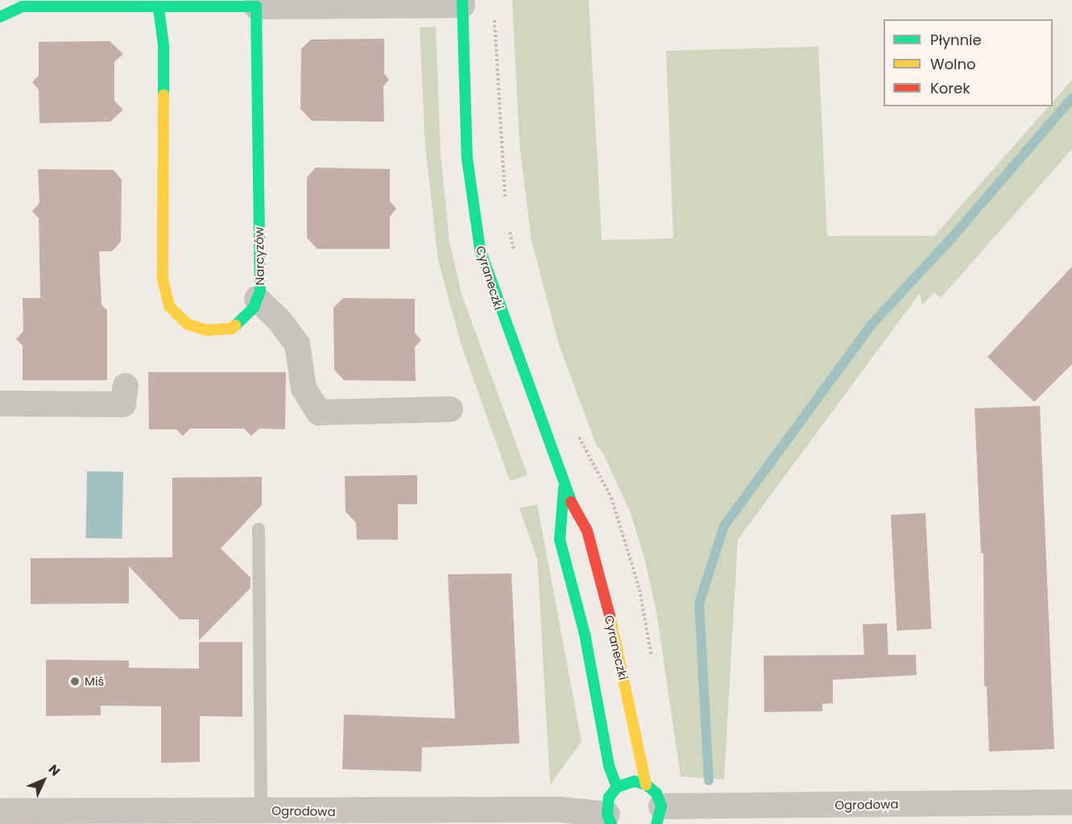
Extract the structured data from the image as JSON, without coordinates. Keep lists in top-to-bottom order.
{
  "streets": {
    "street": ["Narcyzów", "Cyraneczki", "Ogrodowa"]
  },
  "crossings": [
    ["Cyraneczki", "Ogrodowa"]
  ],
  "places": ["Miś"],
  "legend": ["Płynnie", "Wolno", "Korek"],
  "north": "top right"
}
